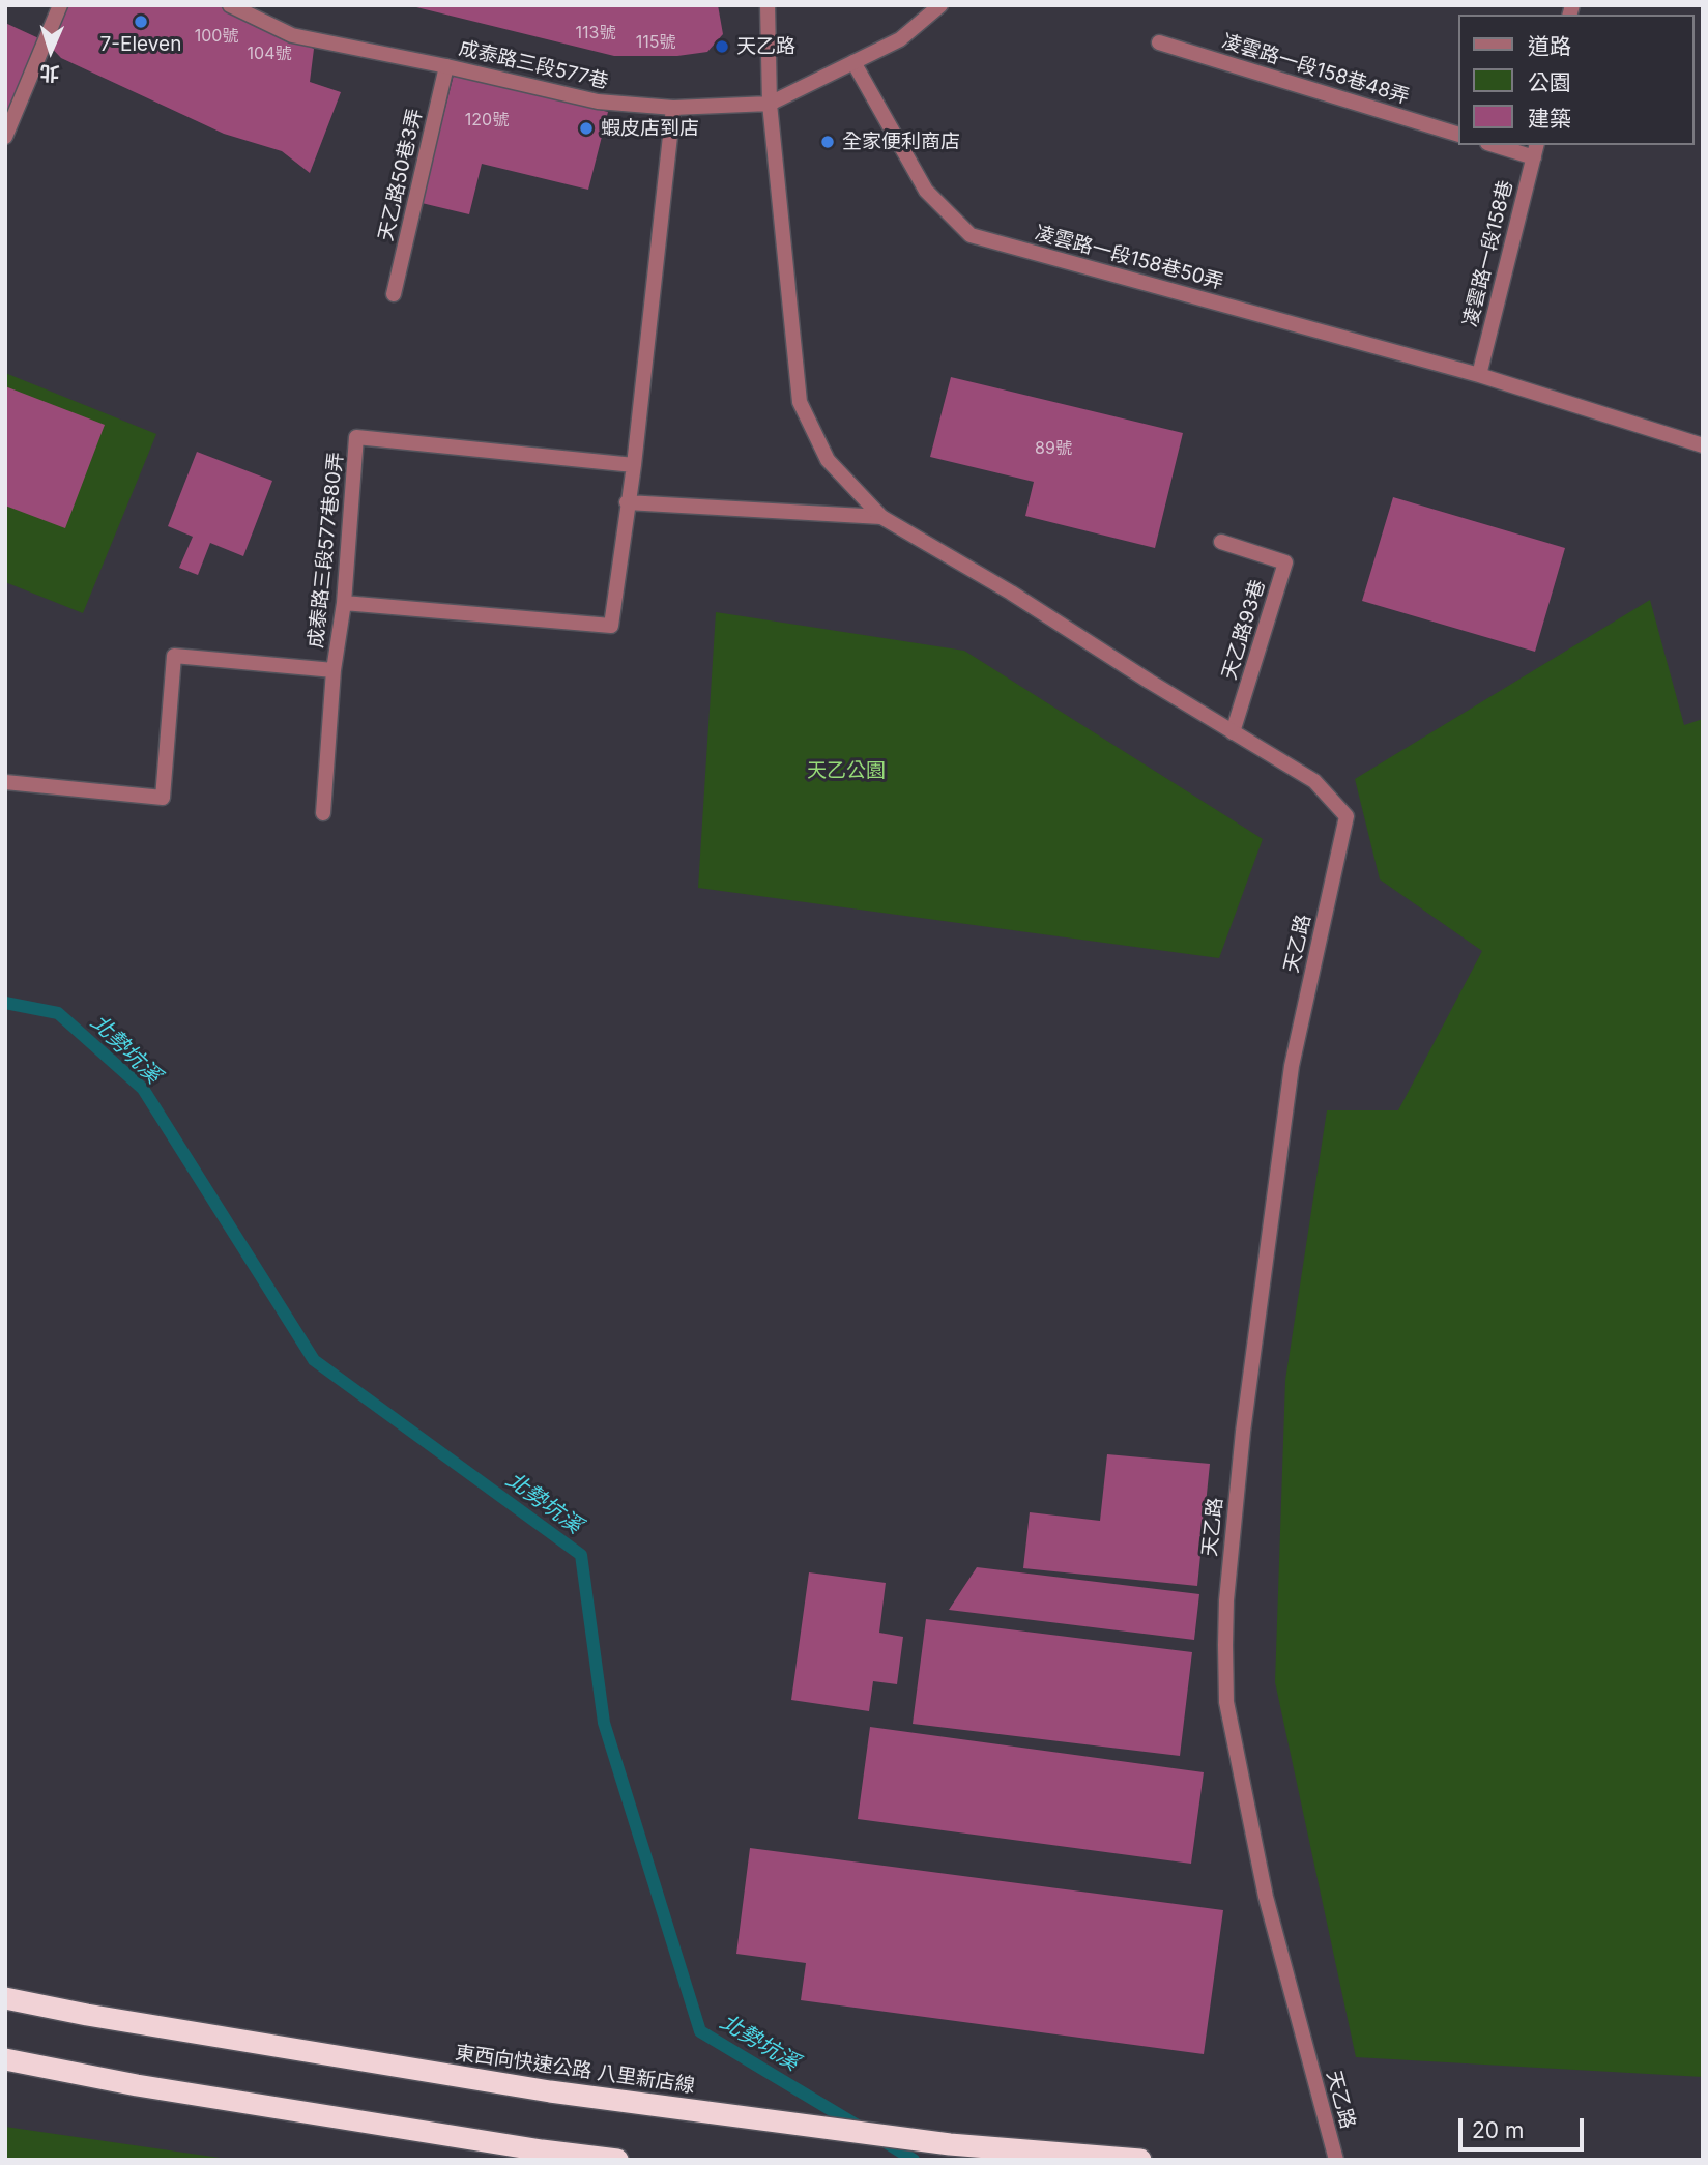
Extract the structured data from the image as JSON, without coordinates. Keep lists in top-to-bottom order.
{
  "streets": {
    "highway": ["東西向快速公路 八里新店線"],
    "street": [
      "成泰路三段577巷",
      "凌雲路一段158巷48弄",
      "天乙路50巷3弄",
      "凌雲路一段158巷",
      "凌雲路一段158巷50弄",
      "成泰路三段577巷80弄",
      "天乙路93巷",
      "天乙路"
    ]
  },
  "crossings": [
    ["成泰路三段577巷", "天乙路50巷3弄"],
    ["成泰路三段577巷", "凌雲路一段158巷50弄"],
    ["成泰路三段577巷", "天乙路"],
    ["凌雲路一段158巷", "凌雲路一段158巷50弄"],
    ["天乙路93巷", "天乙路"]
  ],
  "water": ["北勢坑溪"],
  "parks": ["天乙公園"],
  "places": [
    "7-Eleven",
    "天乙路",
    "蝦皮店到店",
    "全家便利商店"
  ],
  "house_numbers": [
    "113號",
    "100號",
    "115號",
    "104號",
    "120號",
    "89號"
  ],
  "legend": ["道路", "公園", "建築"],
  "scale_bar": "20 m",
  "north": "bottom"
}
